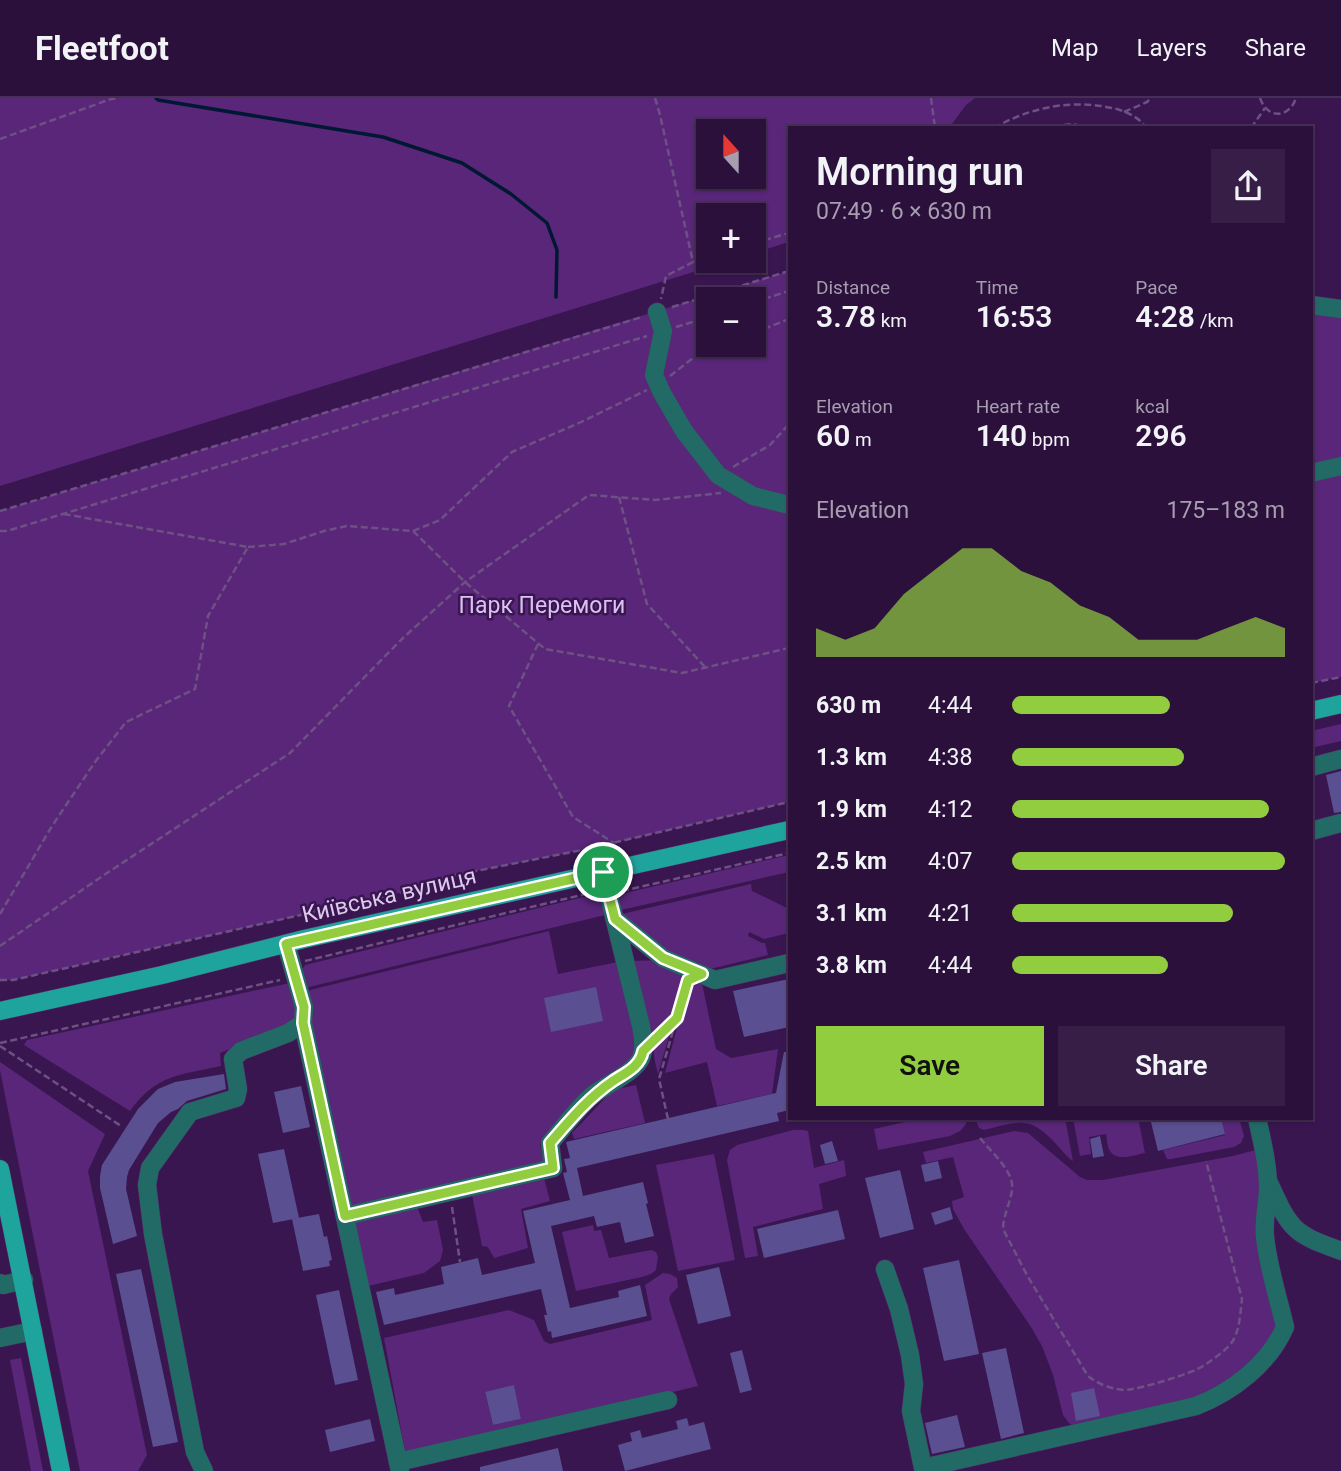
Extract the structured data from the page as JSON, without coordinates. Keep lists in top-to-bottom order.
{
  "streets": {
    "main road": ["Київська вулиця"]
  },
  "parks": ["Парк Перемоги"],
  "north": "top",
  "page": {
    "header": "Fleetfoot",
    "nav": ["Map", "Layers", "Share"],
    "map_buttons": ["+", "−"],
    "heading": ["Morning run", "07:49 · 6 × 630 m"],
    "stats": [
      ["Distance", "3.78 km"],
      ["Time", "16:53"],
      ["Pace", "4:28 /km"],
      ["Elevation", "60 m"],
      ["Heart rate", "140 bpm"],
      ["kcal", "296"]
    ],
    "chart": ["Elevation", "175–183 m"],
    "list": [
      {
        "name": "630 m",
        "note": "4:44"
      },
      {
        "name": "1.3 km",
        "note": "4:38"
      },
      {
        "name": "1.9 km",
        "note": "4:12"
      },
      {
        "name": "2.5 km",
        "note": "4:07"
      },
      {
        "name": "3.1 km",
        "note": "4:21"
      },
      {
        "name": "3.8 km",
        "note": "4:44"
      }
    ],
    "buttons": ["Save", "Share"]
  }
}
